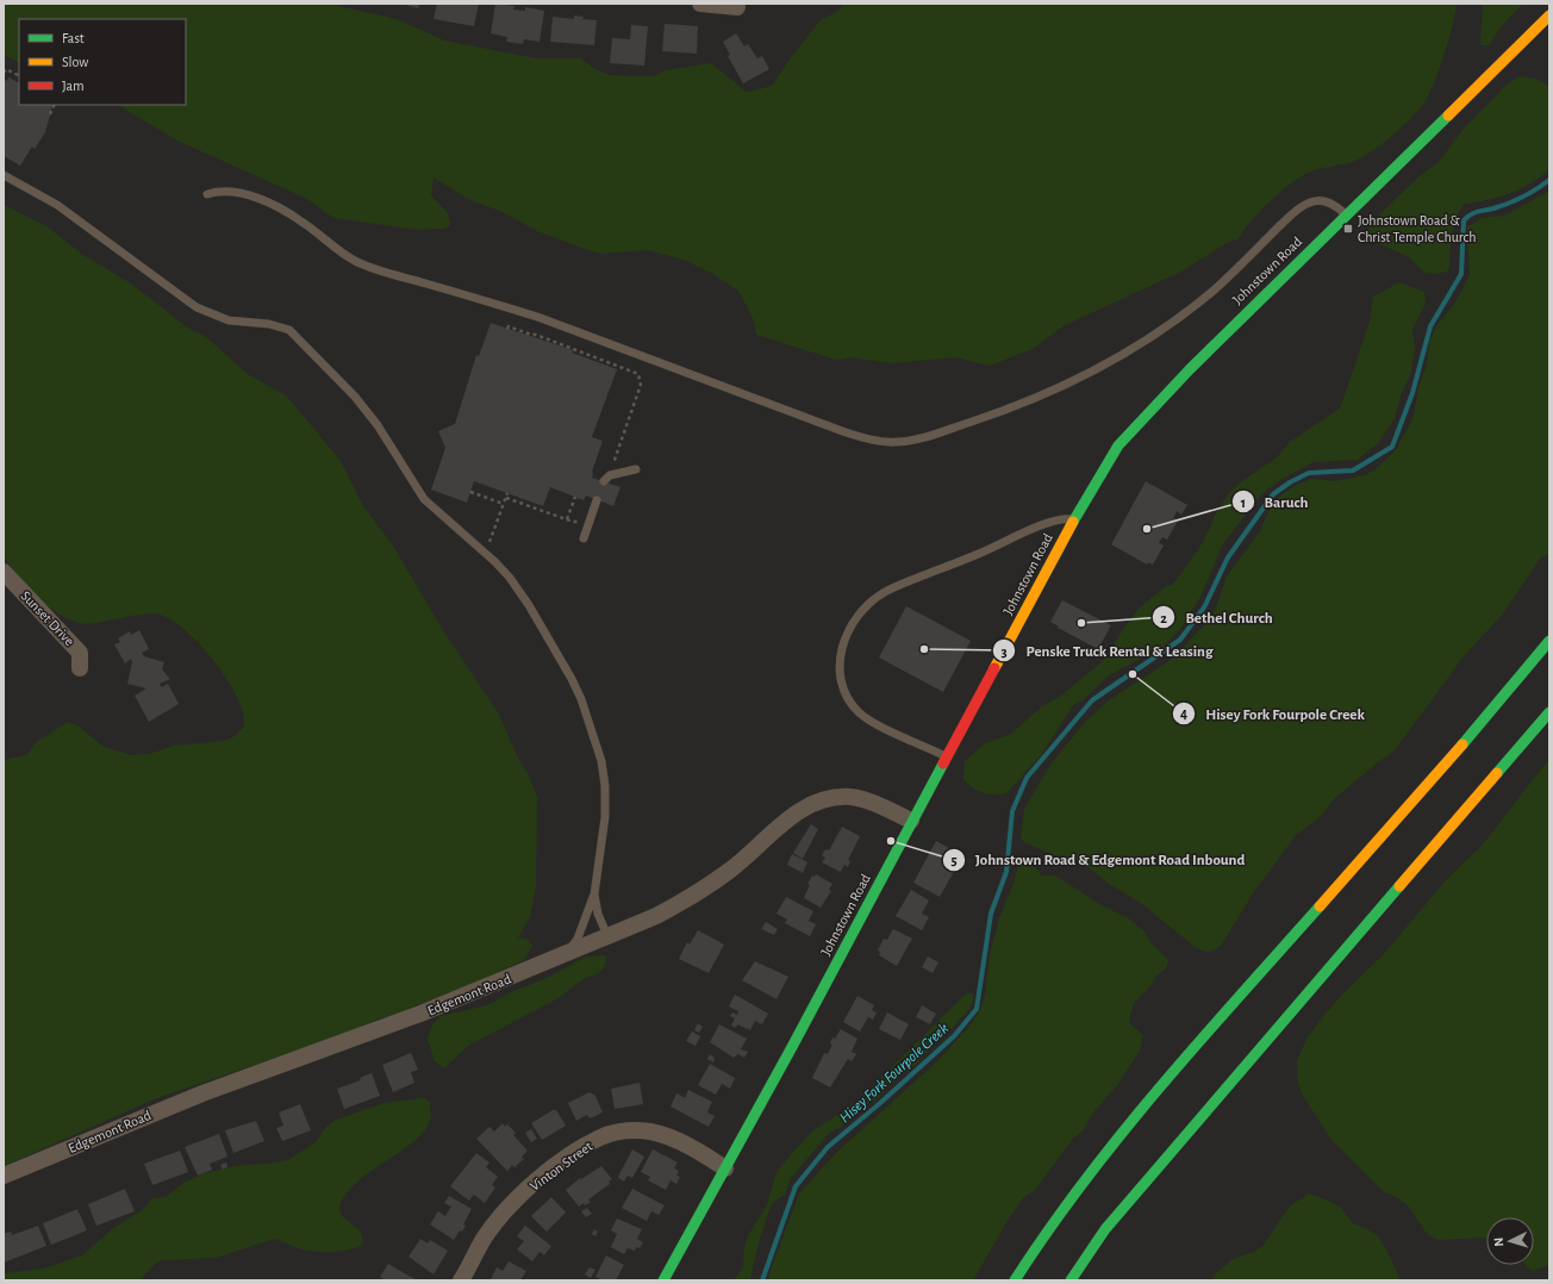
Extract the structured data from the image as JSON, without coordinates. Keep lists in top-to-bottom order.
{
  "streets": {
    "main road": ["Johnstown Road"],
    "street": ["Sunset Drive", "Edgemont Road", "Vinton Street"]
  },
  "crossings": [
    ["Johnstown Road", "Edgemont Road"],
    ["Johnstown Road", "Vinton Street"]
  ],
  "water": ["Hisey Fork Fourpole Creek"],
  "places": {
    "transit": ["Johnstown Road & Christ Temple Church"],
    "other": [
      "Baruch",
      "Bethel Church",
      "Penske Truck Rental & Leasing",
      "Hisey Fork Fourpole Creek",
      "Johnstown Road & Edgemont Road Inbound"
    ]
  },
  "legend": ["Fast", "Slow", "Jam"],
  "north": "left"
}
